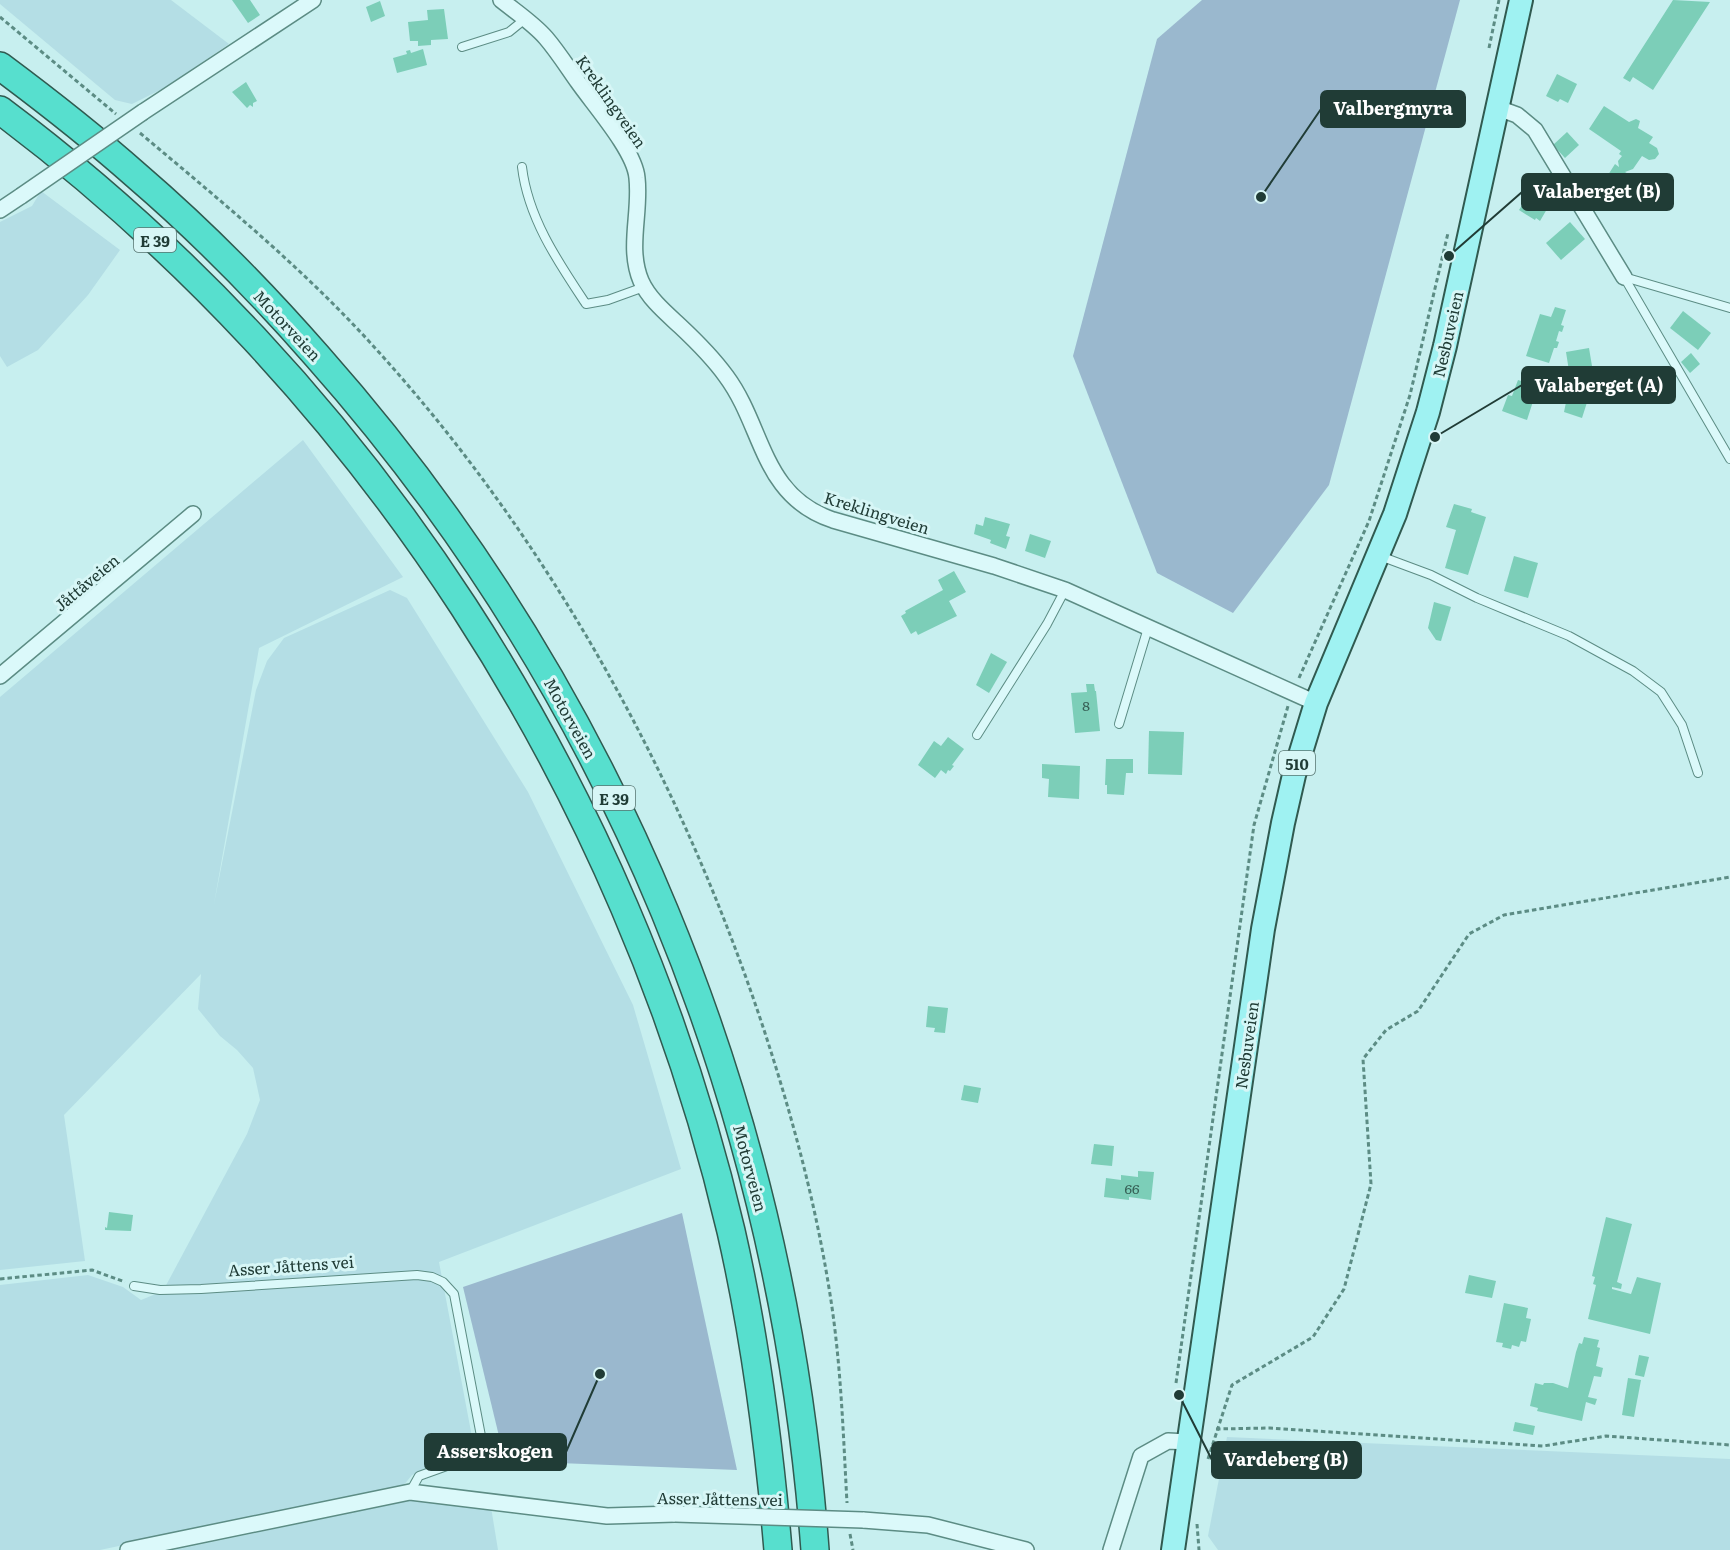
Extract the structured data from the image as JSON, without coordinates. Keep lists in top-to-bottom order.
{
  "streets": {
    "highway": ["E 39", "Motorveien"],
    "main road": ["Nesbuveien", "510"],
    "street": ["Kreklingveien", "Jåttåveien", "Asser Jåttens vei"]
  },
  "crossings": [
    ["Kreklingveien", "Nesbuveien"]
  ],
  "places": [
    "Valbergmyra",
    "Valaberget (B)",
    "Valaberget (A)",
    "Asserskogen",
    "Vardeberg (B)"
  ],
  "house_numbers": ["8", "66"]
}
